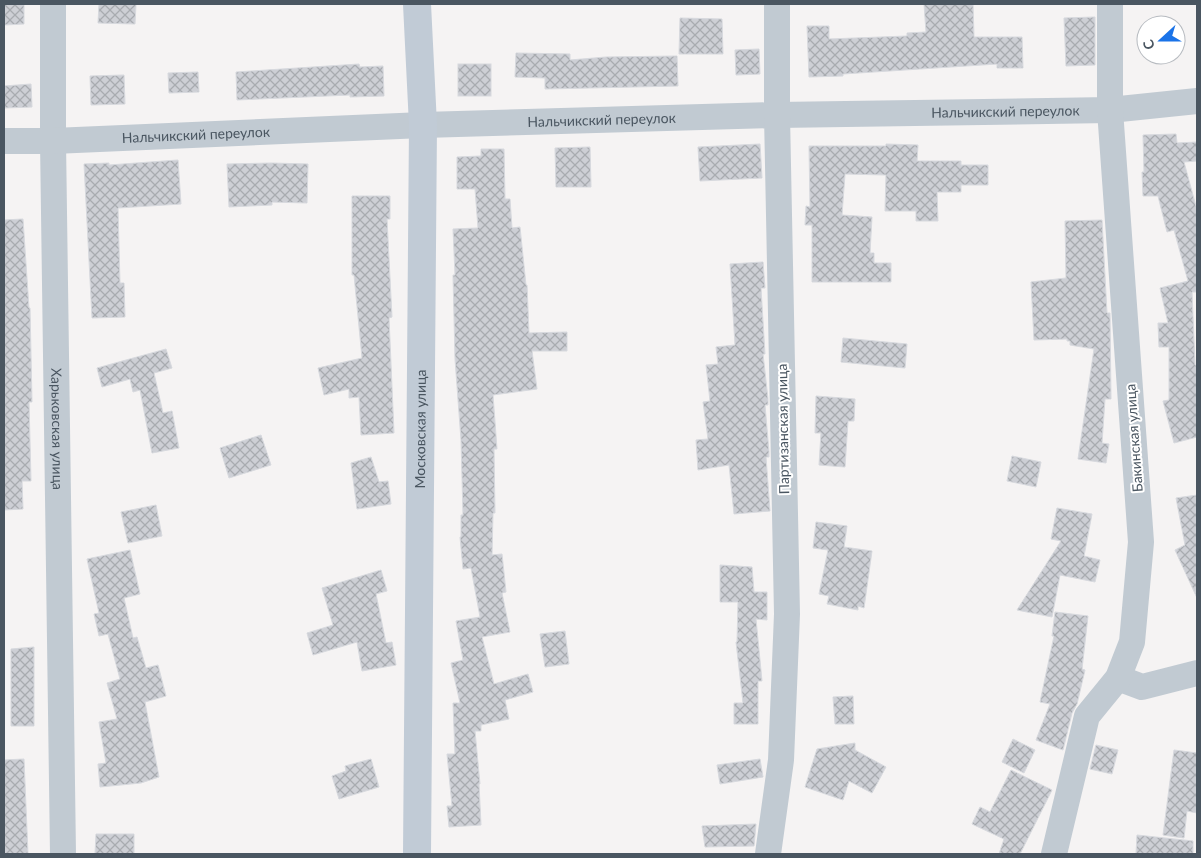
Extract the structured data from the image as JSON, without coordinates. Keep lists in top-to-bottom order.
{
  "streets": {
    "street": [
      "Нальчикский переулок",
      "Харьковская улица",
      "Московская улица",
      "Партизанская улица",
      "Бакинская улица"
    ]
  },
  "crossings": [
    ["Нальчикский переулок", "Харьковская улица"],
    ["Нальчикский переулок", "Московская улица"],
    ["Нальчикский переулок", "Партизанская улица"],
    ["Нальчикский переулок", "Бакинская улица"]
  ],
  "north": "left"
}
